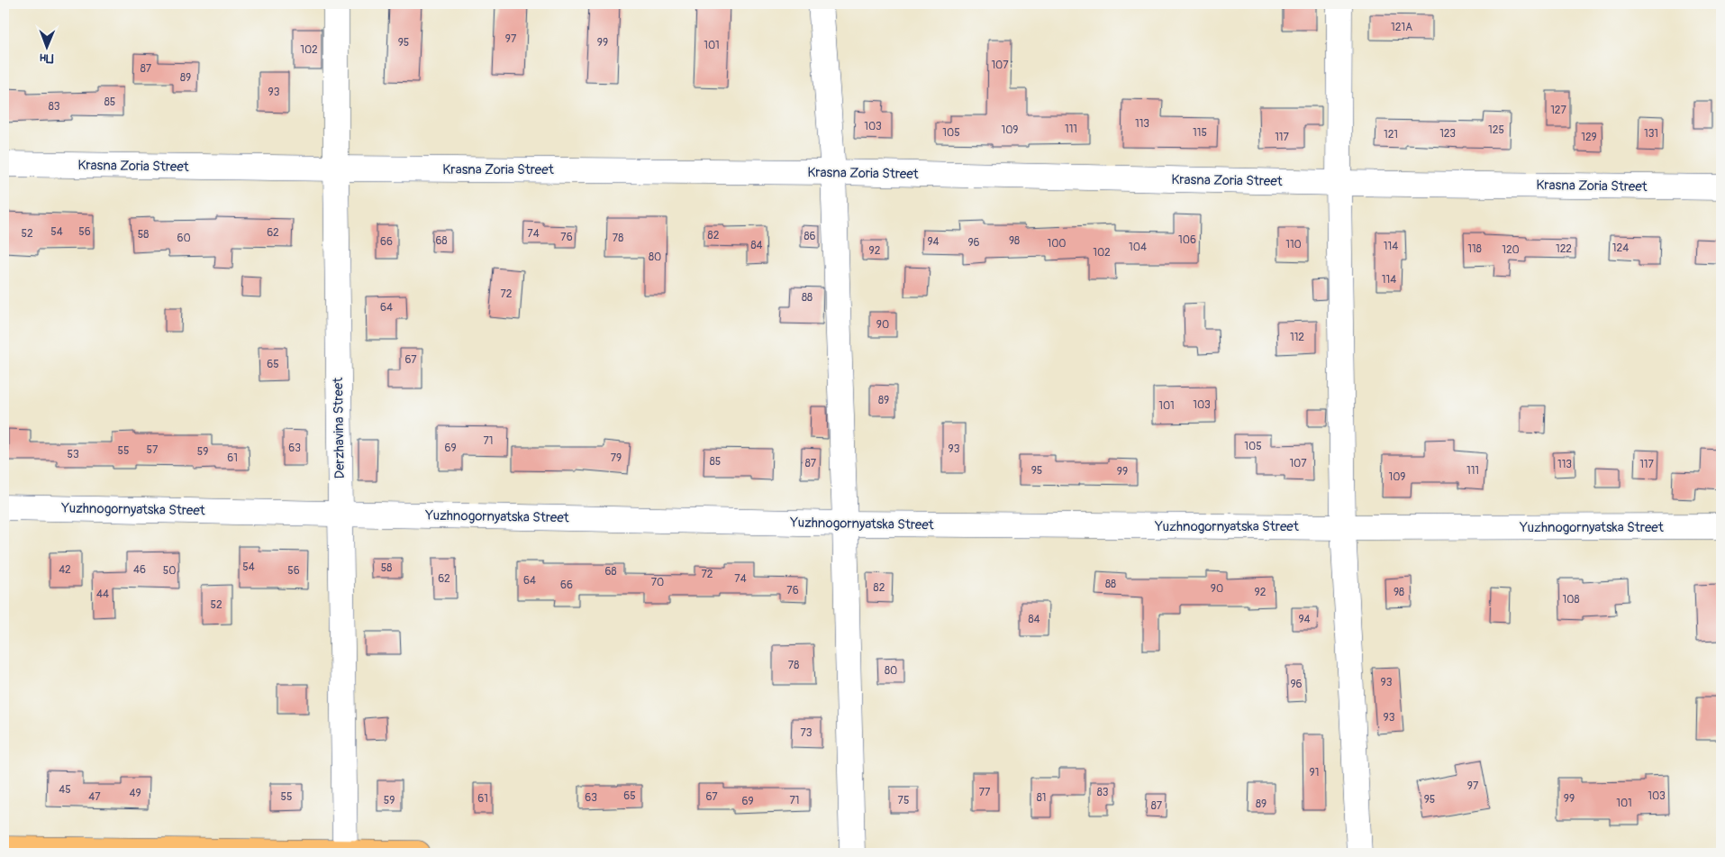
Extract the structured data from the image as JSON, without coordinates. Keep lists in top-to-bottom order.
{
  "streets": {
    "street": ["Krasna Zoria Street", "Derzhavina Street", "Yuzhnogornyatska Street"]
  },
  "crossings": [
    ["Krasna Zoria Street", "Derzhavina Street"],
    ["Derzhavina Street", "Yuzhnogornyatska Street"]
  ],
  "house_numbers": [
    "121А",
    "97",
    "95",
    "99",
    "101",
    "102",
    "107",
    "87",
    "89",
    "93",
    "85",
    "83",
    "127",
    "113",
    "103",
    "111",
    "109",
    "125",
    "105",
    "115",
    "123",
    "131",
    "121",
    "117",
    "129",
    "54",
    "56",
    "62",
    "52",
    "74",
    "58",
    "82",
    "86",
    "76",
    "60",
    "78",
    "106",
    "68",
    "98",
    "66",
    "94",
    "96",
    "100",
    "110",
    "84",
    "114",
    "104",
    "124",
    "118",
    "122",
    "120",
    "92",
    "102",
    "80",
    "114",
    "72",
    "88",
    "64",
    "90",
    "112",
    "67",
    "65",
    "89",
    "103",
    "101",
    "71",
    "105",
    "63",
    "69",
    "93",
    "57",
    "55",
    "59",
    "53",
    "61",
    "79",
    "85",
    "87",
    "107",
    "113",
    "117",
    "95",
    "111",
    "99",
    "109",
    "54",
    "58",
    "42",
    "46",
    "50",
    "56",
    "68",
    "72",
    "62",
    "74",
    "64",
    "70",
    "88",
    "66",
    "82",
    "90",
    "76",
    "92",
    "98",
    "44",
    "108",
    "52",
    "84",
    "94",
    "78",
    "80",
    "93",
    "96",
    "93",
    "73",
    "91",
    "97",
    "45",
    "77",
    "83",
    "49",
    "65",
    "103",
    "47",
    "55",
    "67",
    "63",
    "81",
    "61",
    "99",
    "95",
    "59",
    "71",
    "75",
    "69",
    "101",
    "89",
    "87"
  ],
  "north": "bottom"
}
